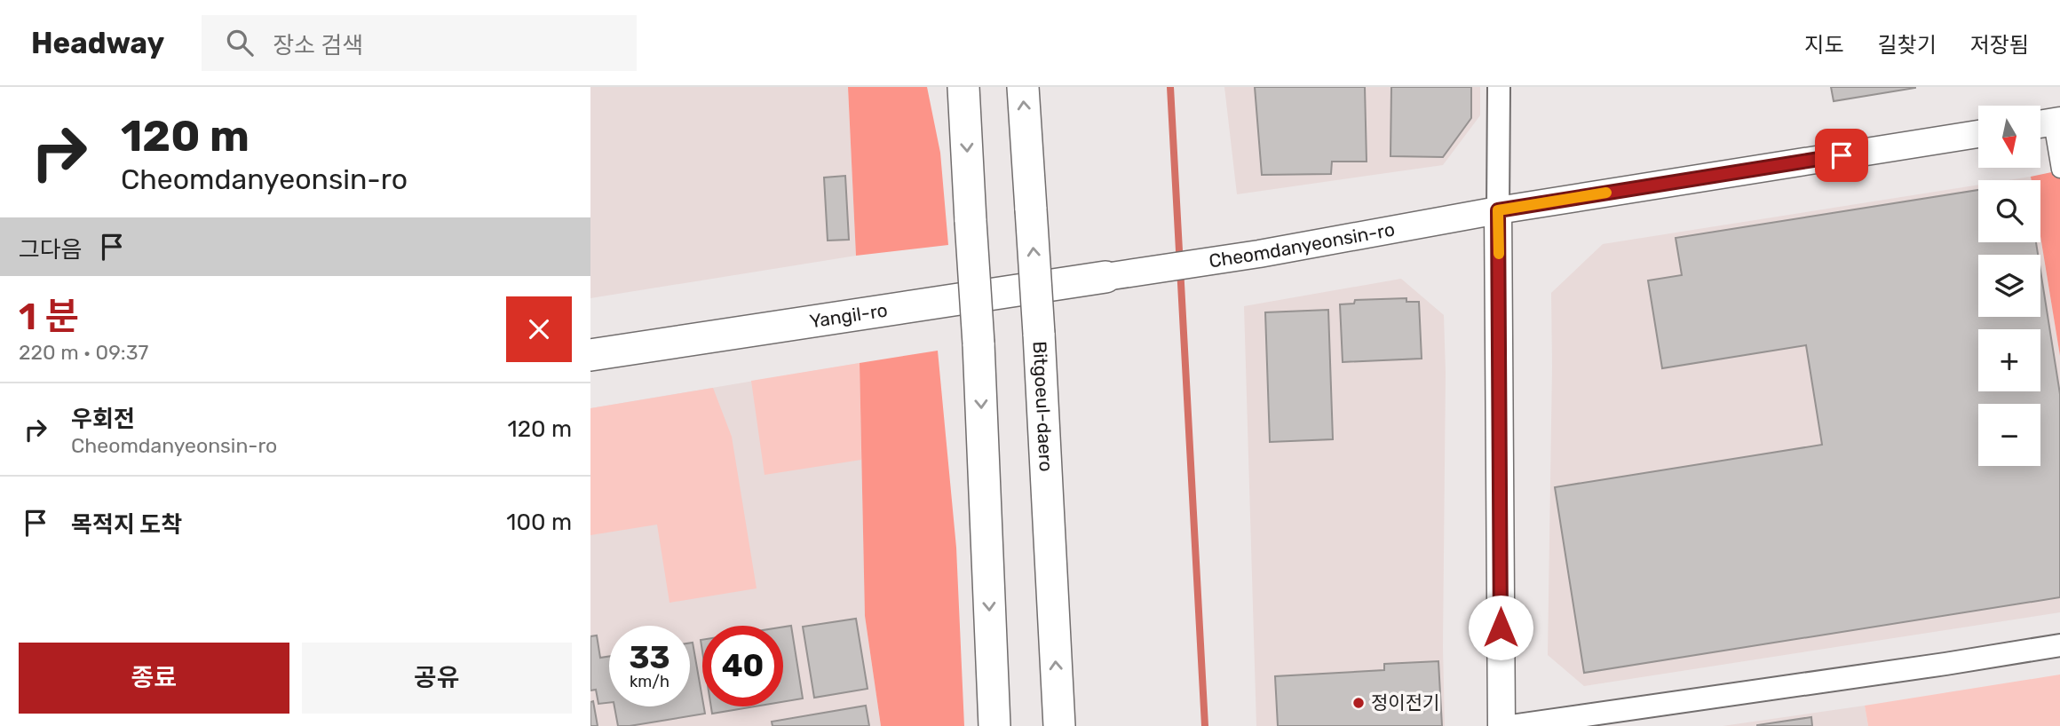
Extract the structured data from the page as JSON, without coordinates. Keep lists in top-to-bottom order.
{
  "streets": {
    "main road": ["Yangil-ro", "Bitgoeul-daero"],
    "street": ["Cheomdanyeonsin-ro"]
  },
  "crossings": [
    ["Cheomdanyeonsin-ro", "Yangil-ro"]
  ],
  "places": ["정이전기"],
  "north": "bottom",
  "page": {
    "header": "Headway",
    "search": "장소 검색",
    "nav": ["지도", "길찾기", "저장됨"],
    "turn": ["120 m", "Cheomdanyeonsin-ro"],
    "map_buttons": ["+", "−"],
    "then": "그다음",
    "heading": ["1 분", "220 m · 09:37"],
    "list": [
      {
        "name": "우회전",
        "note": "Cheomdanyeonsin-ro",
        "value": "120 m"
      },
      {
        "name": "목적지 도착",
        "value": "100 m"
      }
    ],
    "speed": "33 km/h",
    "limit": "40",
    "buttons": ["종료", "공유"]
  }
}
